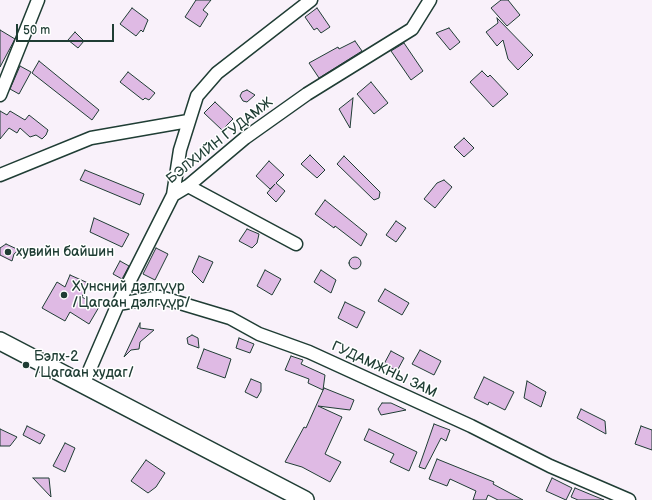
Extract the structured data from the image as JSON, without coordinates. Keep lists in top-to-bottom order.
{
  "streets": {
    "street": ["БЭЛХИЙН ГУДАМЖ", "ГУДАМЖНЫ ЗАМ"]
  },
  "crossings": [
    ["БЭЛХИЙН ГУДАМЖ", "ГУДАМЖНЫ ЗАМ"]
  ],
  "places": ["хувийн байшин", "Хүнсний дэлгүүр /Цагаан дэлгүүр/", "Бэлх-2 /Цагаан худаг/"],
  "scale_bar": "50 m"
}
